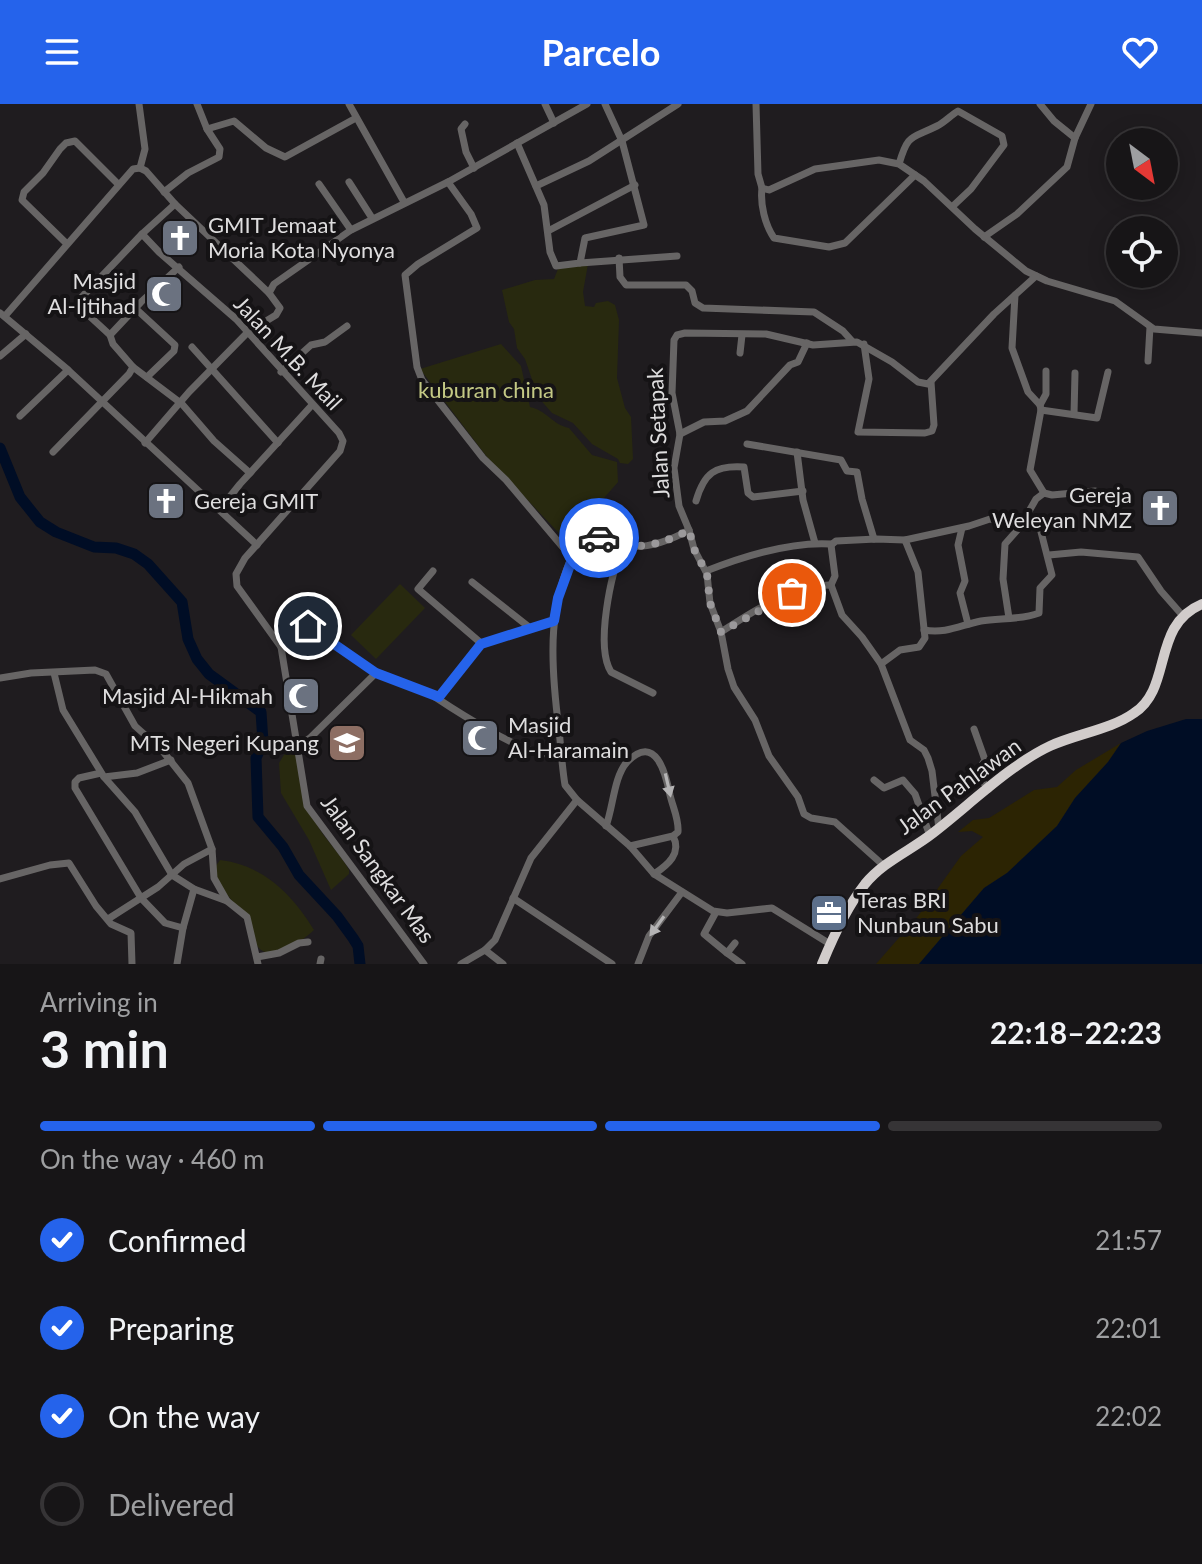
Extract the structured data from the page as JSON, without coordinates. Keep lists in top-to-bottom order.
{
  "streets": {
    "highway": ["Jalan Pahlawan"],
    "street": ["Jalan M.B. Mail", "Jalan Setapak", "Jalan Sangkar Mas"]
  },
  "crossings": [
    ["Jalan Setapak", "Jalan Pahlawan"]
  ],
  "parks": ["kuburan china"],
  "places": {
    "church": ["GMIT Jemaat Moria Kota Nyonya", "Gereja GMIT", "Gereja Weleyan NMZ"],
    "mosque": ["Masjid Al-Ijtihad", "Masjid Al-Hikmah", "Masjid Al-Haramain"],
    "school or university": ["MTs Negeri Kupang"],
    "office": ["Teras BRI Nunbaun Sabu"]
  },
  "north": "bottom right",
  "page": {
    "header": "Parcelo",
    "heading": ["3 min", "Arriving in", "22:18–22:23"],
    "bar": "On the way · 460 m",
    "list": [
      ["Confirmed", "21:57"],
      ["Preparing", "22:01"],
      ["On the way", "22:02"],
      "Delivered"
    ]
  }
}
